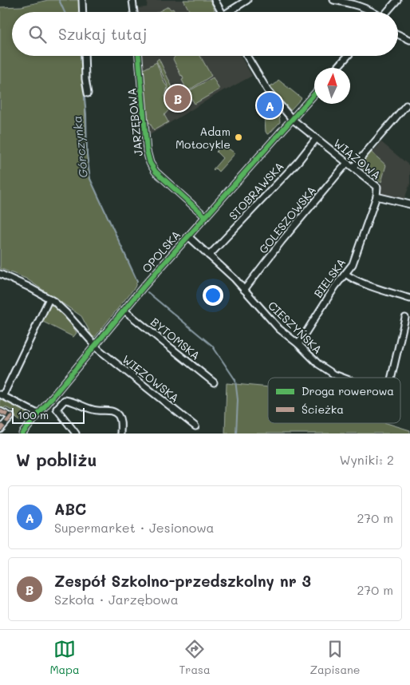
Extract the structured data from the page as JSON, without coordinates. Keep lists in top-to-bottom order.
{
  "streets": {
    "street": [
      "JARZĘBOWA",
      "WIĄZOWA",
      "STOBRAWSKA",
      "GOLESZOWSKA",
      "OPOLSKA",
      "BIELSKA",
      "CIESZYŃSKA",
      "BYTOMSKA",
      "WIĘZOWSKA"
    ]
  },
  "crossings": [
    ["JARZĘBOWA", "OPOLSKA"],
    ["WIĄZOWA", "STOBRAWSKA"],
    ["WIĄZOWA", "GOLESZOWSKA"],
    ["WIĄZOWA", "OPOLSKA"],
    ["WIĄZOWA", "BIELSKA"],
    ["STOBRAWSKA", "CIESZYŃSKA"],
    ["GOLESZOWSKA", "CIESZYŃSKA"],
    ["OPOLSKA", "CIESZYŃSKA"],
    ["OPOLSKA", "BYTOMSKA"],
    ["OPOLSKA", "WIĘZOWSKA"],
    ["BIELSKA", "CIESZYŃSKA"]
  ],
  "water": ["Górczynka"],
  "places": ["Adam Motocykle"],
  "legend": ["Droga rowerowa", "Ścieżka"],
  "scale_bar": "100 m",
  "north": "top",
  "page": {
    "search": "Szukaj tutaj",
    "pins": ["B", "A"],
    "scale": "100 m",
    "heading": ["W pobliżu", "Wyniki: 2"],
    "list": [
      {
        "mark": "A",
        "name": "ABC",
        "note": "Supermarket · Jesionowa",
        "value": "270 m"
      },
      {
        "mark": "B",
        "name": "Zespół Szkolno-przedszkolny nr 3",
        "note": "Szkoła · Jarzębowa",
        "value": "270 m"
      }
    ],
    "nav": ["Mapa", "Trasa", "Zapisane"]
  }
}
